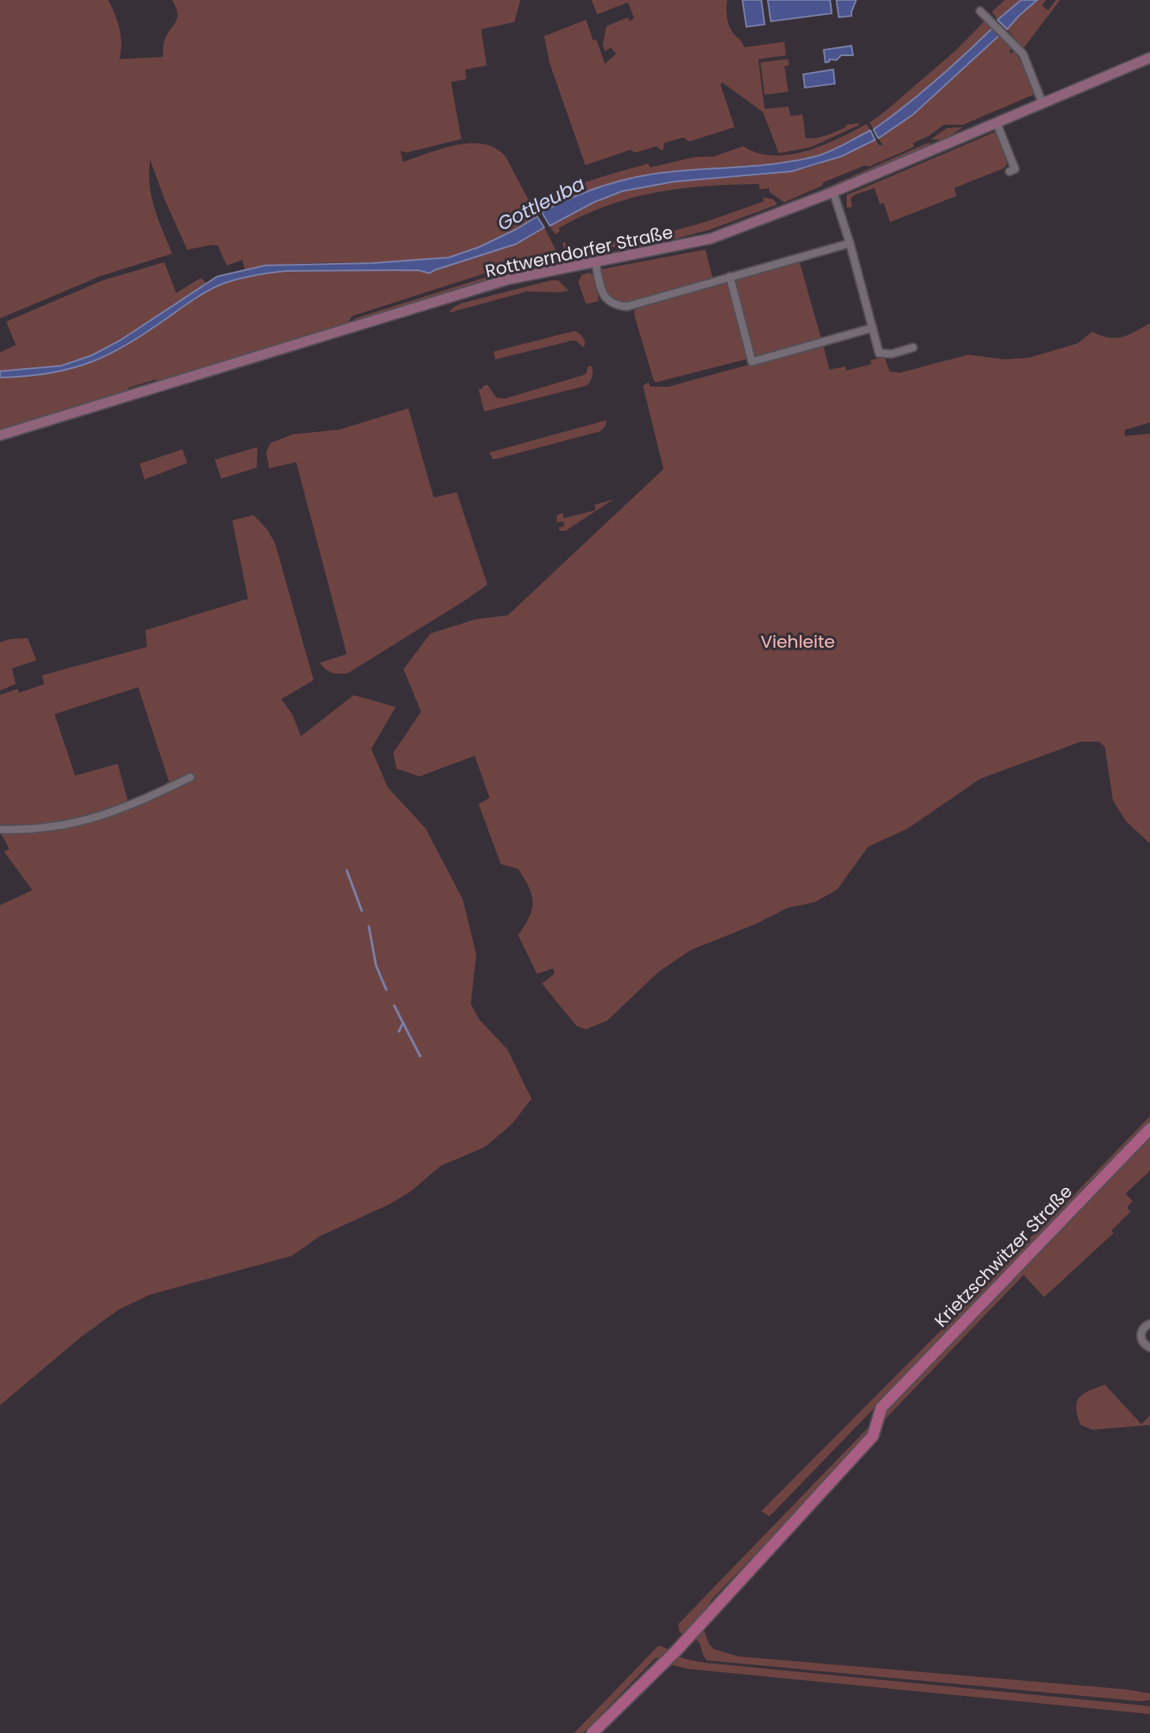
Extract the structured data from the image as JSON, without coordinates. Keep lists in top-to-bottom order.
{
  "streets": {
    "main road": ["Rottwerndorfer Straße", "Krietzschwitzer Straße"]
  },
  "water": ["Gottleuba"],
  "parks": ["Viehleite"]
}
